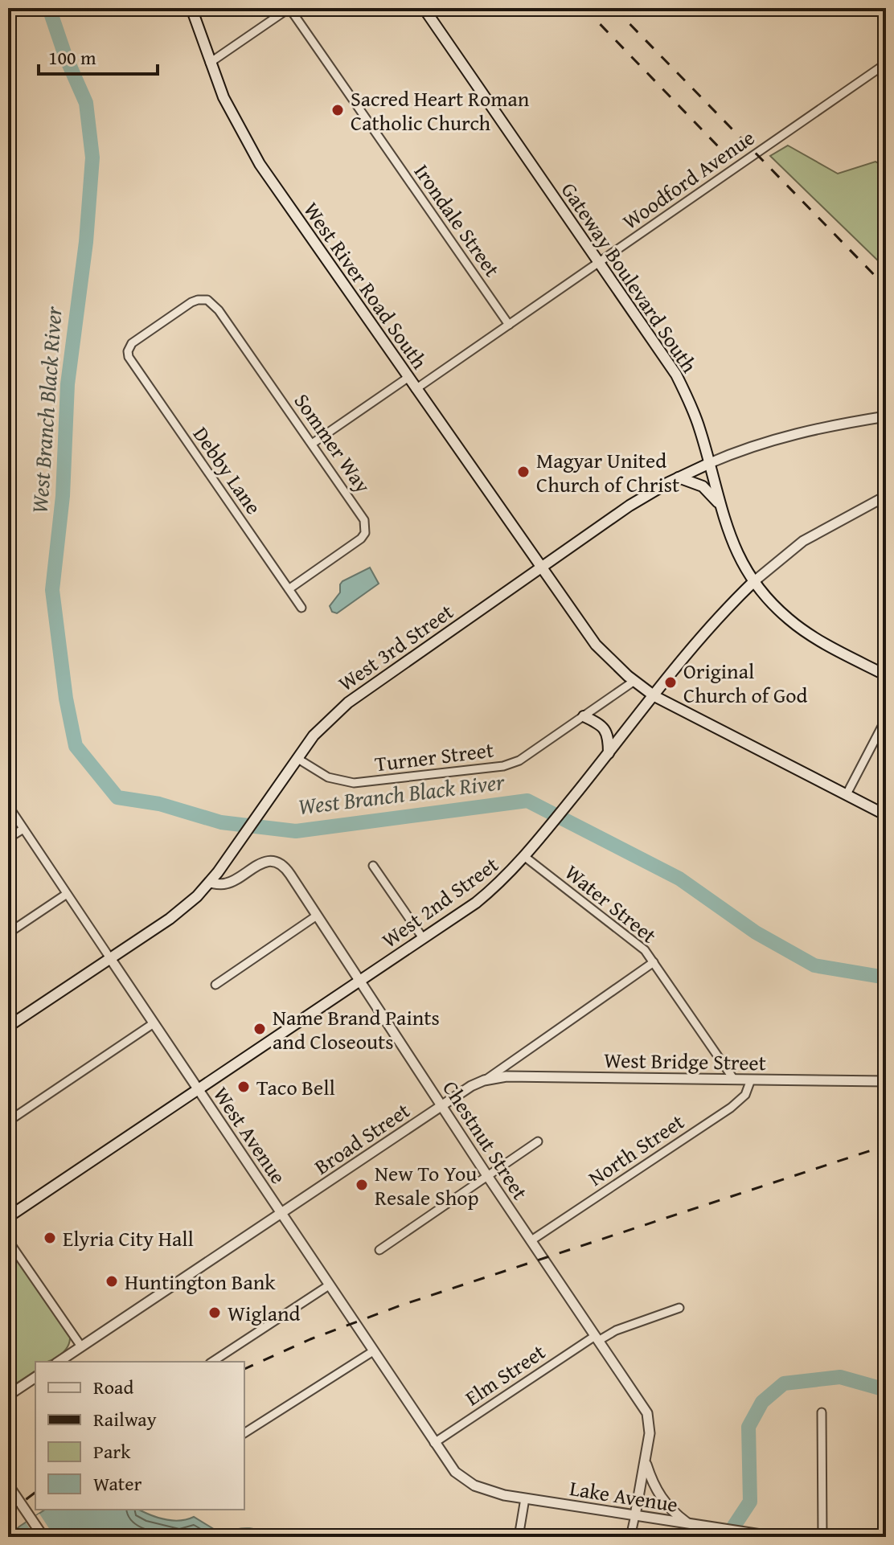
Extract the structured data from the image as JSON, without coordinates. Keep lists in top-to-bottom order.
{
  "streets": {
    "main road": [
      "Gateway Boulevard South",
      "West River Road South",
      "West 3rd Street",
      "West 2nd Street"
    ],
    "street": [
      "Woodford Avenue",
      "Irondale Street",
      "Sommer Way",
      "Debby Lane",
      "Turner Street",
      "Water Street",
      "West Bridge Street",
      "West Avenue",
      "Broad Street",
      "Chestnut Street",
      "North Street",
      "Elm Street",
      "Lake Avenue"
    ]
  },
  "crossings": [
    ["Woodford Avenue", "Irondale Street"],
    ["Woodford Avenue", "Gateway Boulevard South"],
    ["Woodford Avenue", "West River Road South"],
    ["Gateway Boulevard South", "West 3rd Street"],
    ["Gateway Boulevard South", "West 2nd Street"],
    ["West River Road South", "West 3rd Street"],
    ["West River Road South", "Turner Street"],
    ["West River Road South", "West 2nd Street"],
    ["Sommer Way", "Debby Lane"],
    ["West 3rd Street", "Turner Street"],
    ["West 3rd Street", "West Avenue"],
    ["West 3rd Street", "Chestnut Street"],
    ["West 2nd Street", "Water Street"],
    ["West 2nd Street", "West Avenue"],
    ["West 2nd Street", "Chestnut Street"],
    ["Water Street", "West Bridge Street"],
    ["Water Street", "Broad Street"],
    ["West Bridge Street", "Broad Street"],
    ["West Bridge Street", "North Street"],
    ["West Avenue", "Broad Street"],
    ["West Avenue", "Elm Street"],
    ["West Avenue", "Lake Avenue"],
    ["Broad Street", "Chestnut Street"],
    ["Chestnut Street", "North Street"],
    ["Chestnut Street", "Elm Street"],
    ["Chestnut Street", "Lake Avenue"]
  ],
  "water": ["West Branch Black River"],
  "places": [
    "Sacred Heart Roman Catholic Church",
    "Magyar United Church of Christ",
    "Original Church of God",
    "Name Brand Paints and Closeouts",
    "Taco Bell",
    "New To You Resale Shop",
    "Elyria City Hall",
    "Huntington Bank",
    "Wigland"
  ],
  "legend": [
    "Road",
    "Railway",
    "Park",
    "Water"
  ],
  "scale_bar": "100 m"
}
